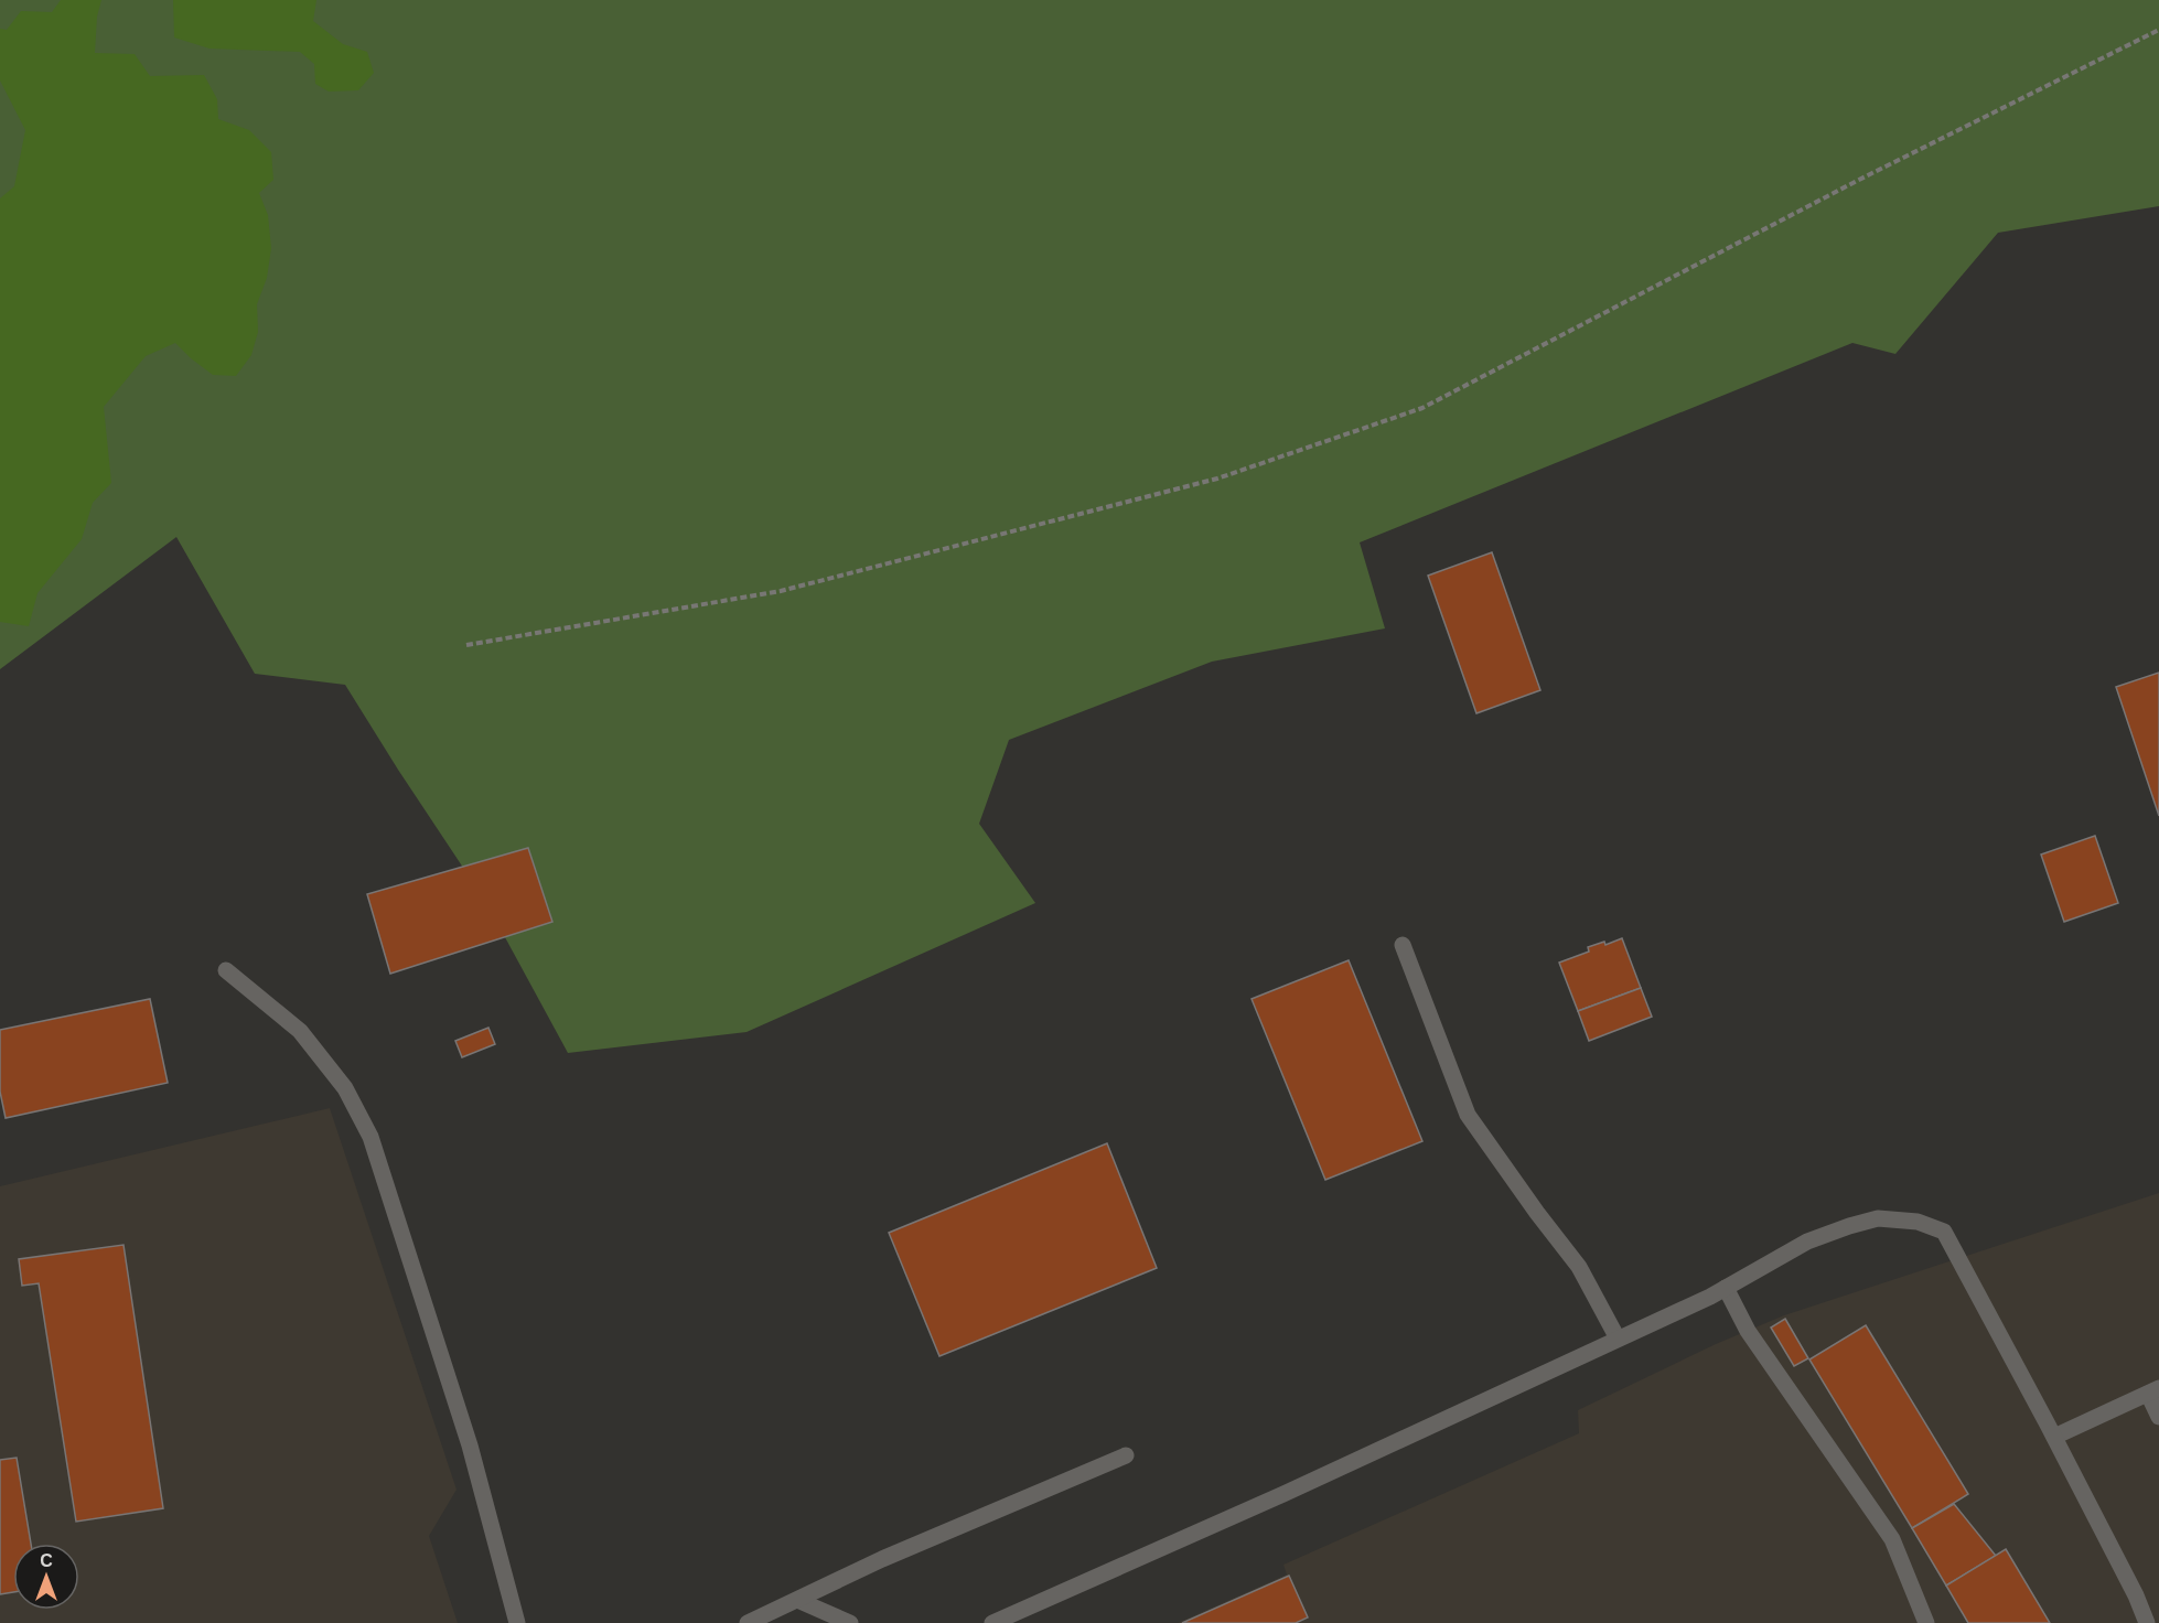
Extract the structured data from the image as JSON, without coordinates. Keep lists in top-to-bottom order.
{
  "north": "top"
}
